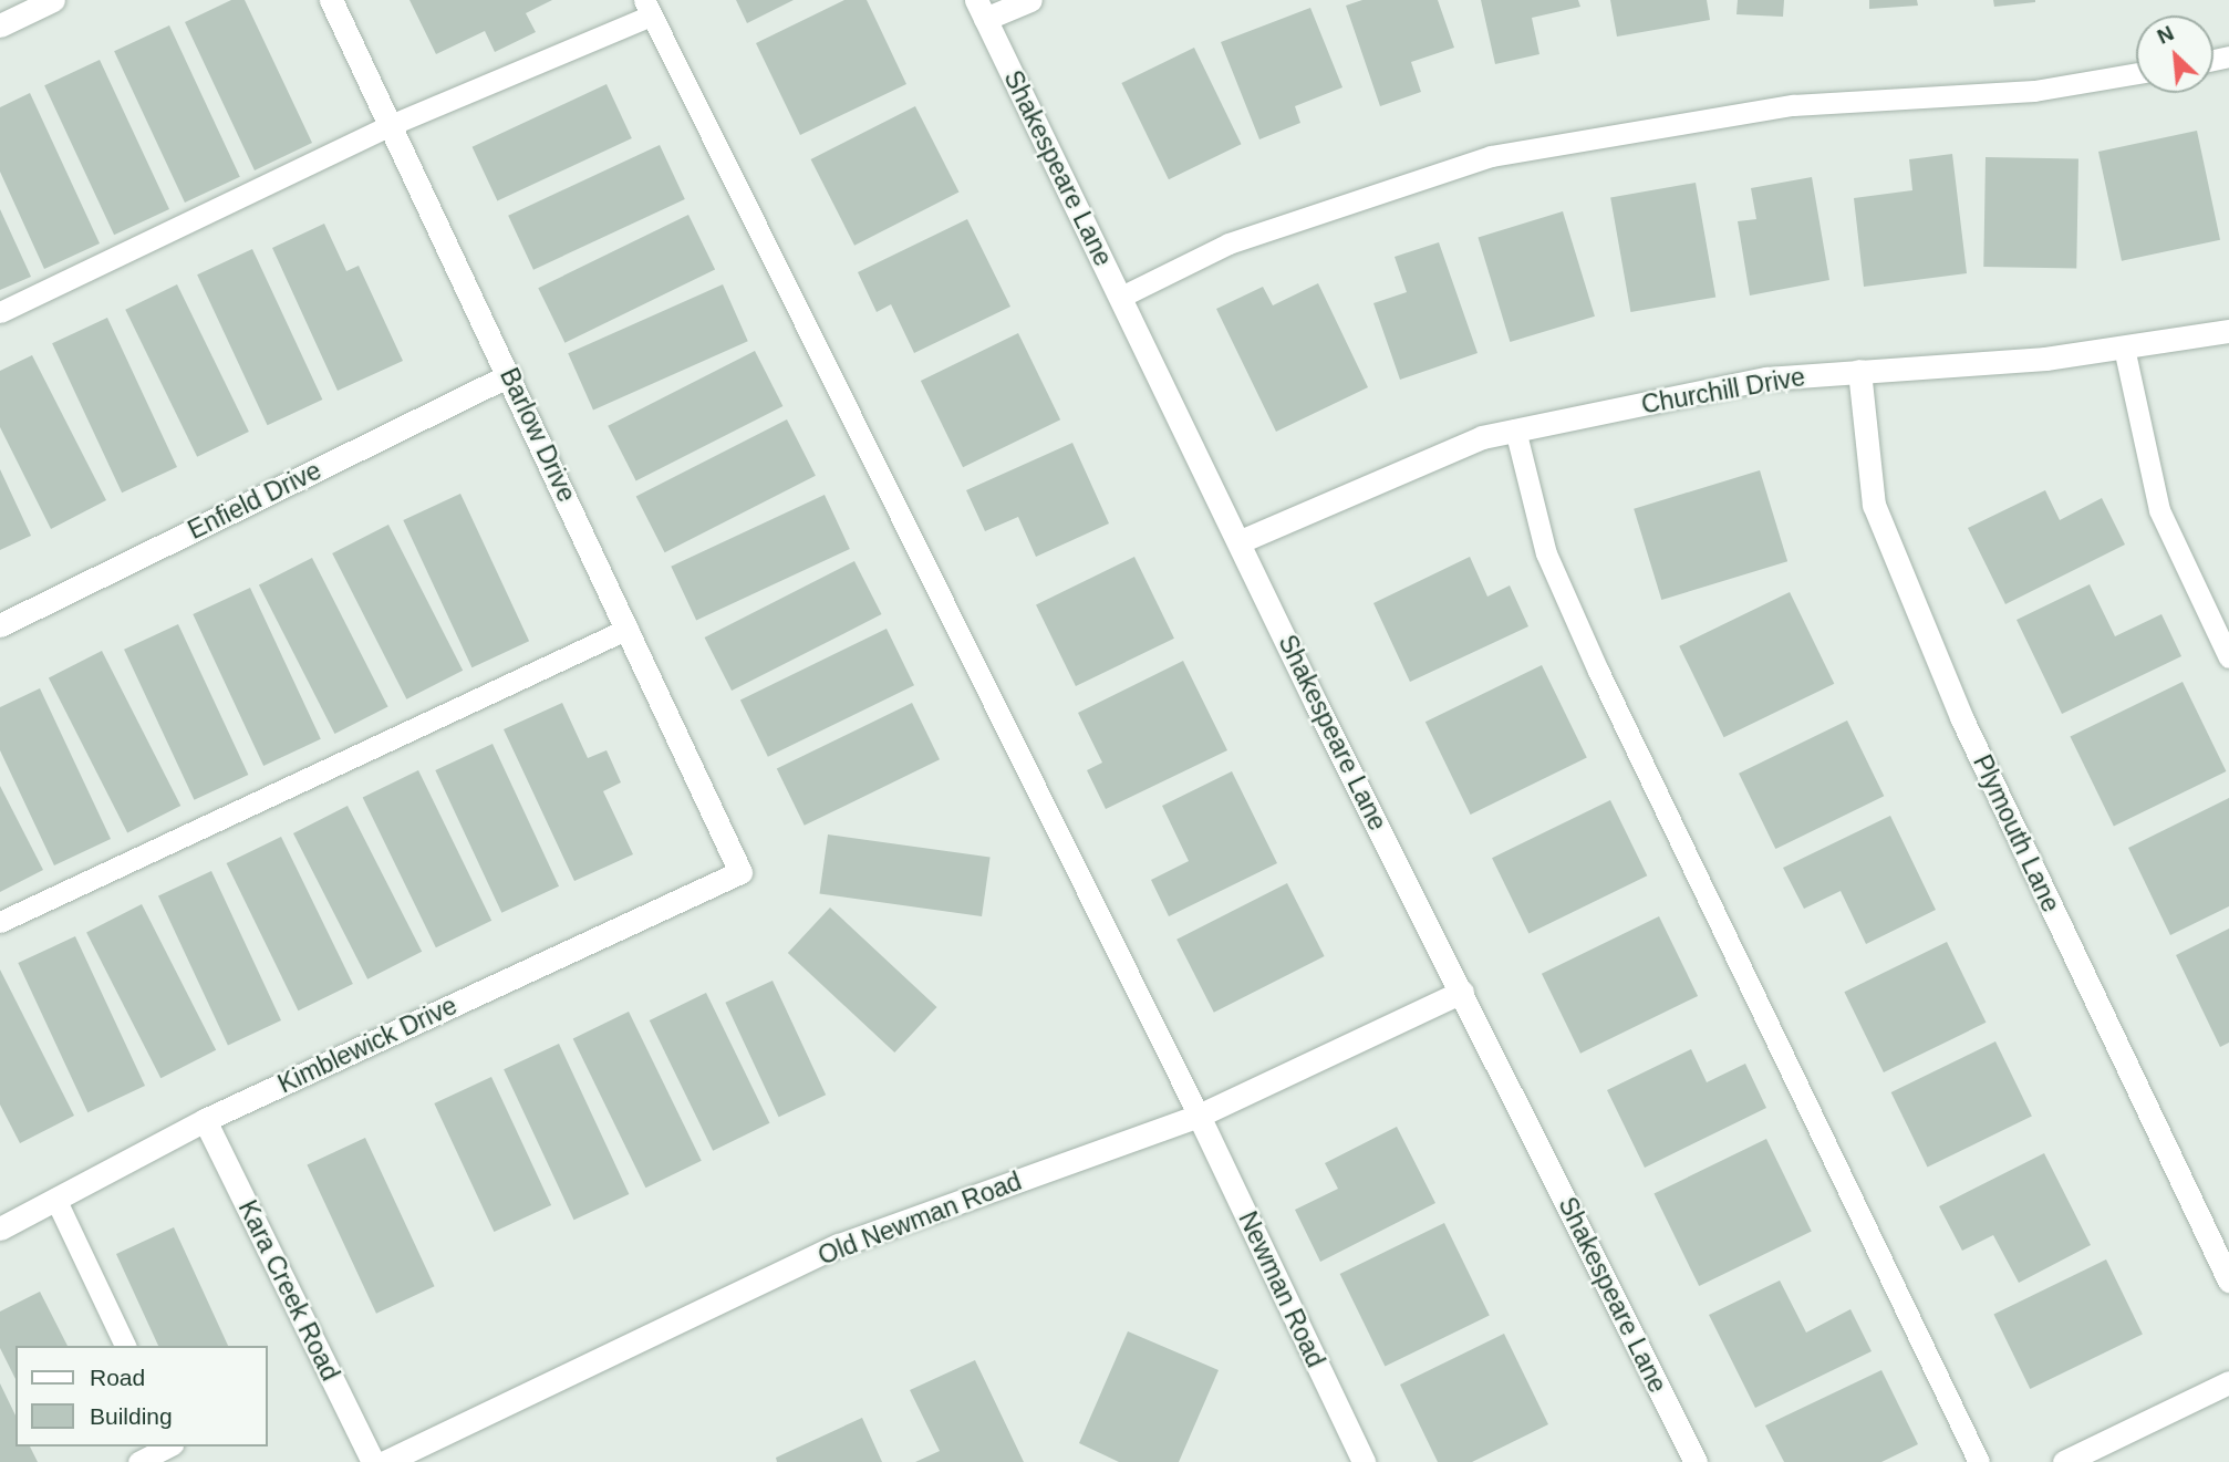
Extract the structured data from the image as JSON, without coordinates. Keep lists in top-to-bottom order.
{
  "streets": {
    "street": [
      "Shakespeare Lane",
      "Churchill Drive",
      "Barlow Drive",
      "Enfield Drive",
      "Plymouth Lane",
      "Kimblewick Drive",
      "Old Newman Road",
      "Newman Road",
      "Kara Creek Road"
    ]
  },
  "crossings": [
    ["Shakespeare Lane", "Churchill Drive"],
    ["Shakespeare Lane", "Old Newman Road"],
    ["Churchill Drive", "Plymouth Lane"],
    ["Barlow Drive", "Enfield Drive"],
    ["Barlow Drive", "Kimblewick Drive"],
    ["Kimblewick Drive", "Kara Creek Road"],
    ["Old Newman Road", "Newman Road"]
  ],
  "legend": ["Road", "Building"],
  "north": "top left"
}
